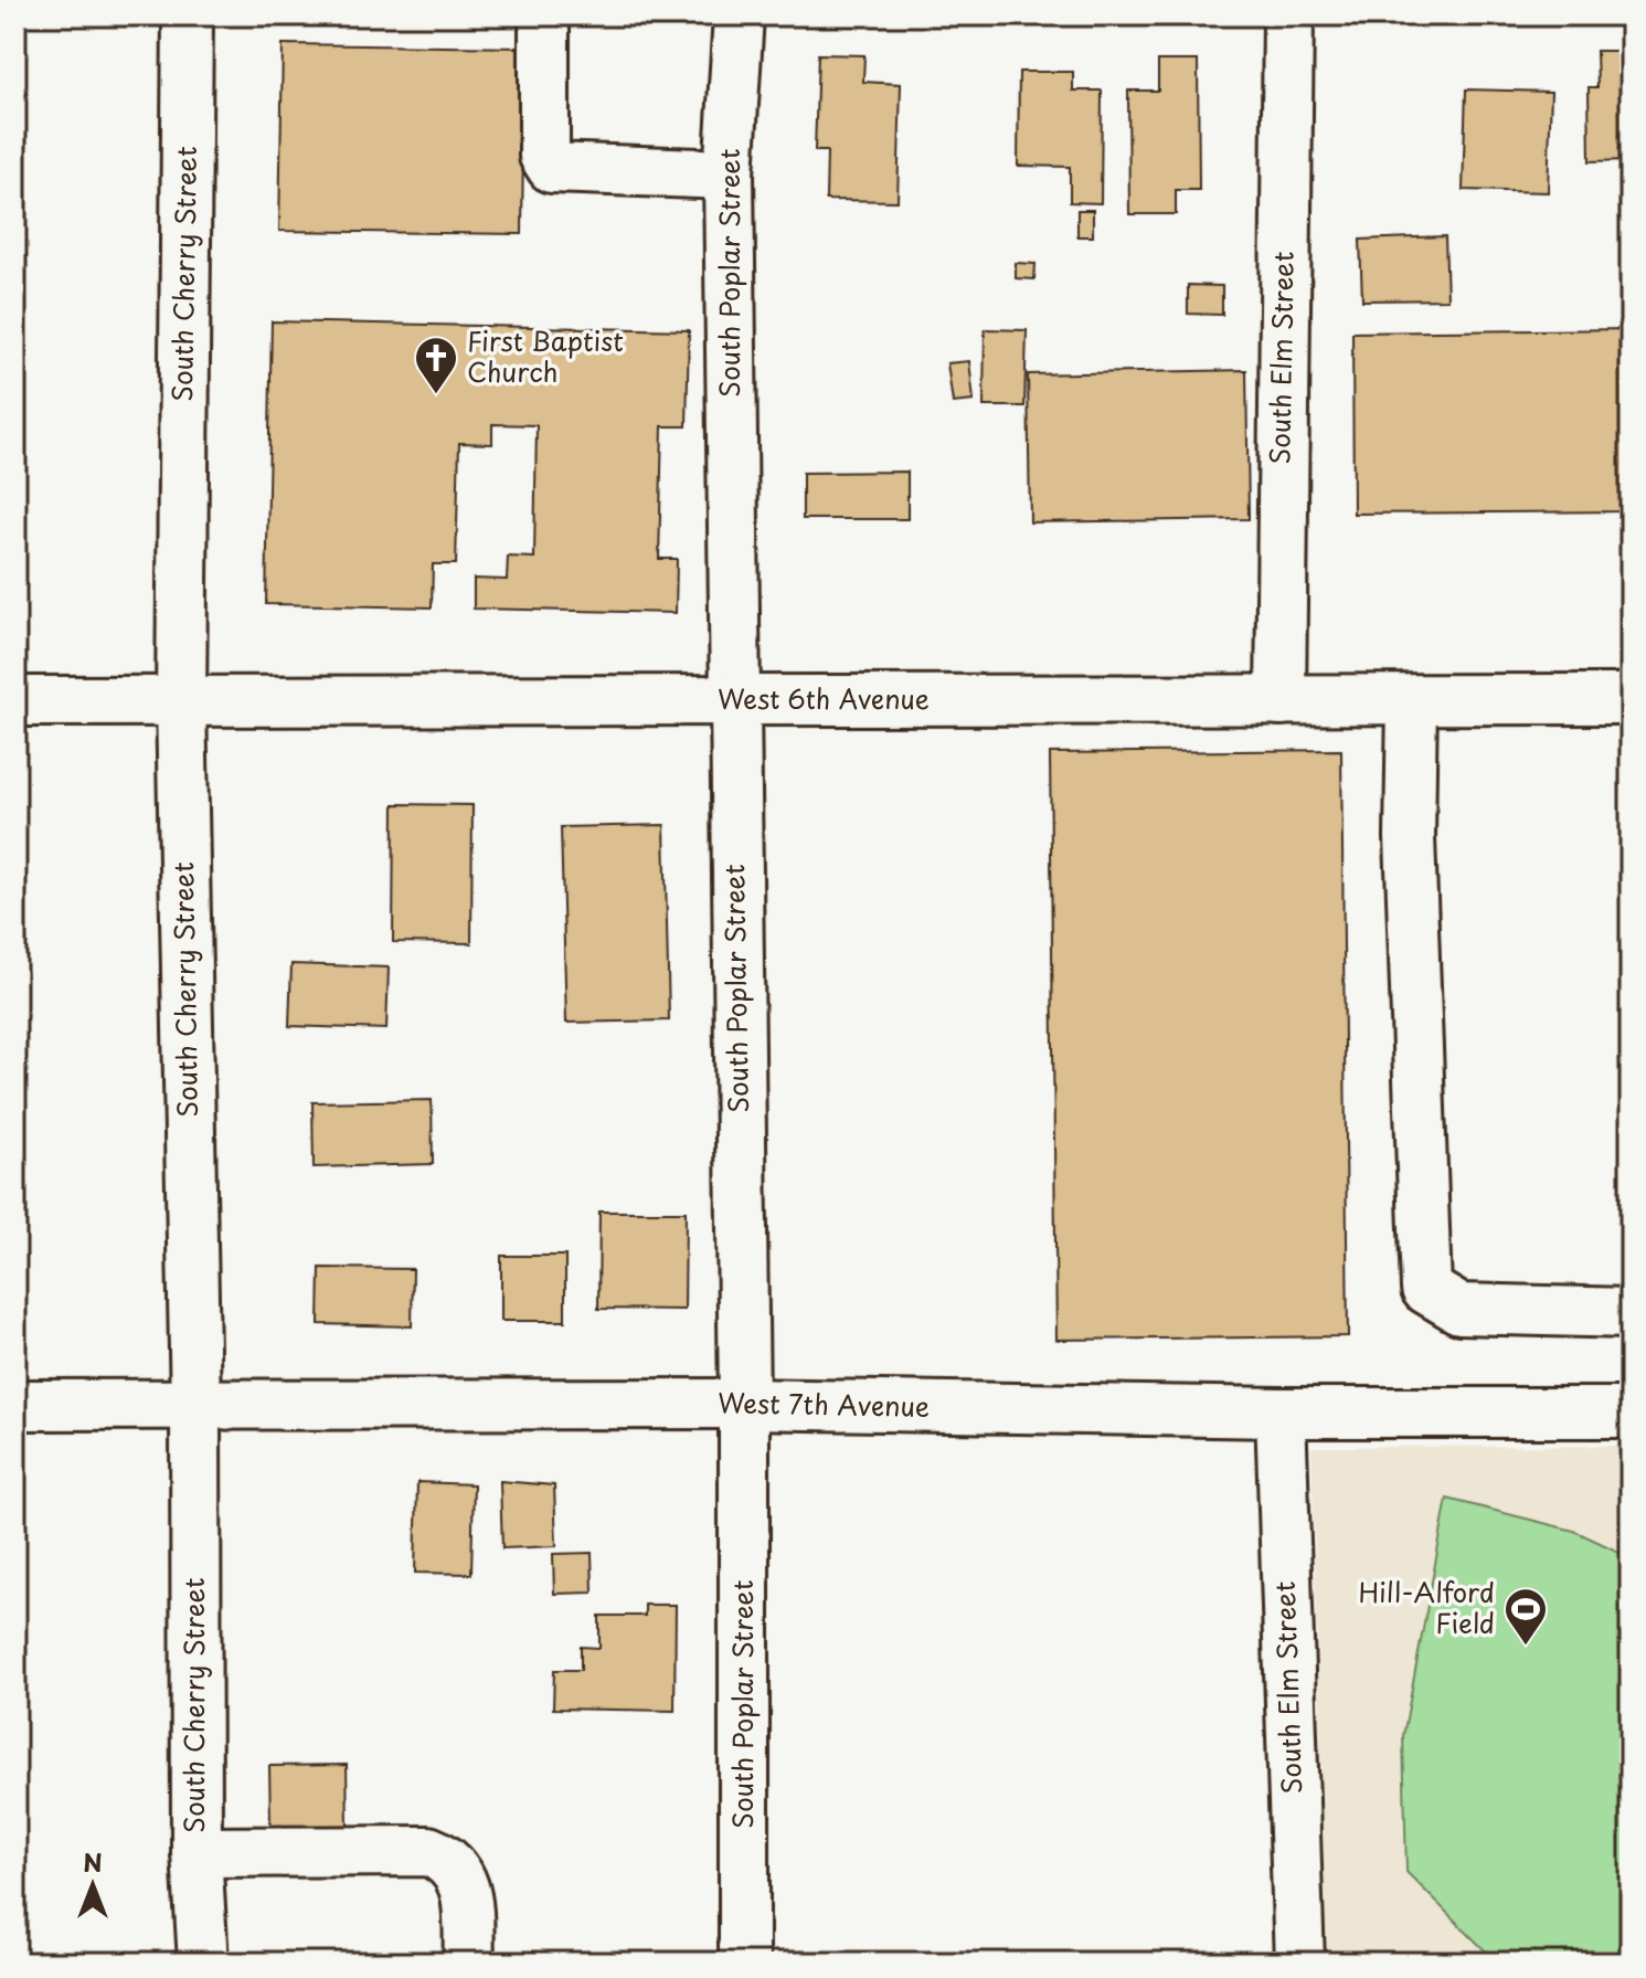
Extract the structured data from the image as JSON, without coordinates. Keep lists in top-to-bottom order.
{
  "streets": {
    "street": [
      "South Poplar Street",
      "South Cherry Street",
      "South Elm Street",
      "West 6th Avenue",
      "West 7th Avenue"
    ]
  },
  "crossings": [
    ["South Poplar Street", "West 6th Avenue"],
    ["South Poplar Street", "West 7th Avenue"],
    ["South Cherry Street", "West 6th Avenue"],
    ["South Cherry Street", "West 7th Avenue"],
    ["South Elm Street", "West 6th Avenue"],
    ["South Elm Street", "West 7th Avenue"]
  ],
  "places": {
    "church": ["First Baptist Church"],
    "sports": ["Hill-Alford Field"]
  },
  "north": "top"
}
